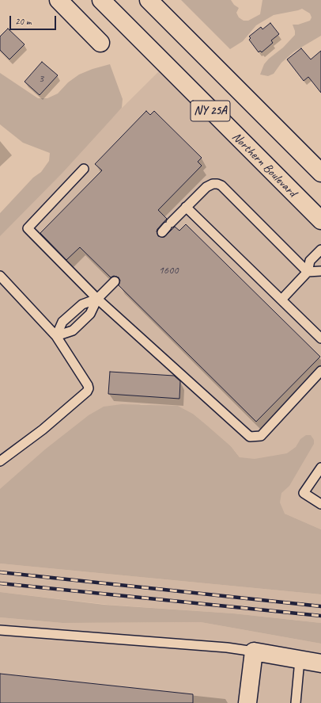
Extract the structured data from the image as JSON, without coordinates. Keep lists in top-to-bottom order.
{
  "streets": {
    "main road": ["NY 25A", "Northern Boulevard"]
  },
  "house_numbers": ["3", "1600"],
  "scale_bar": "20 m"
}
